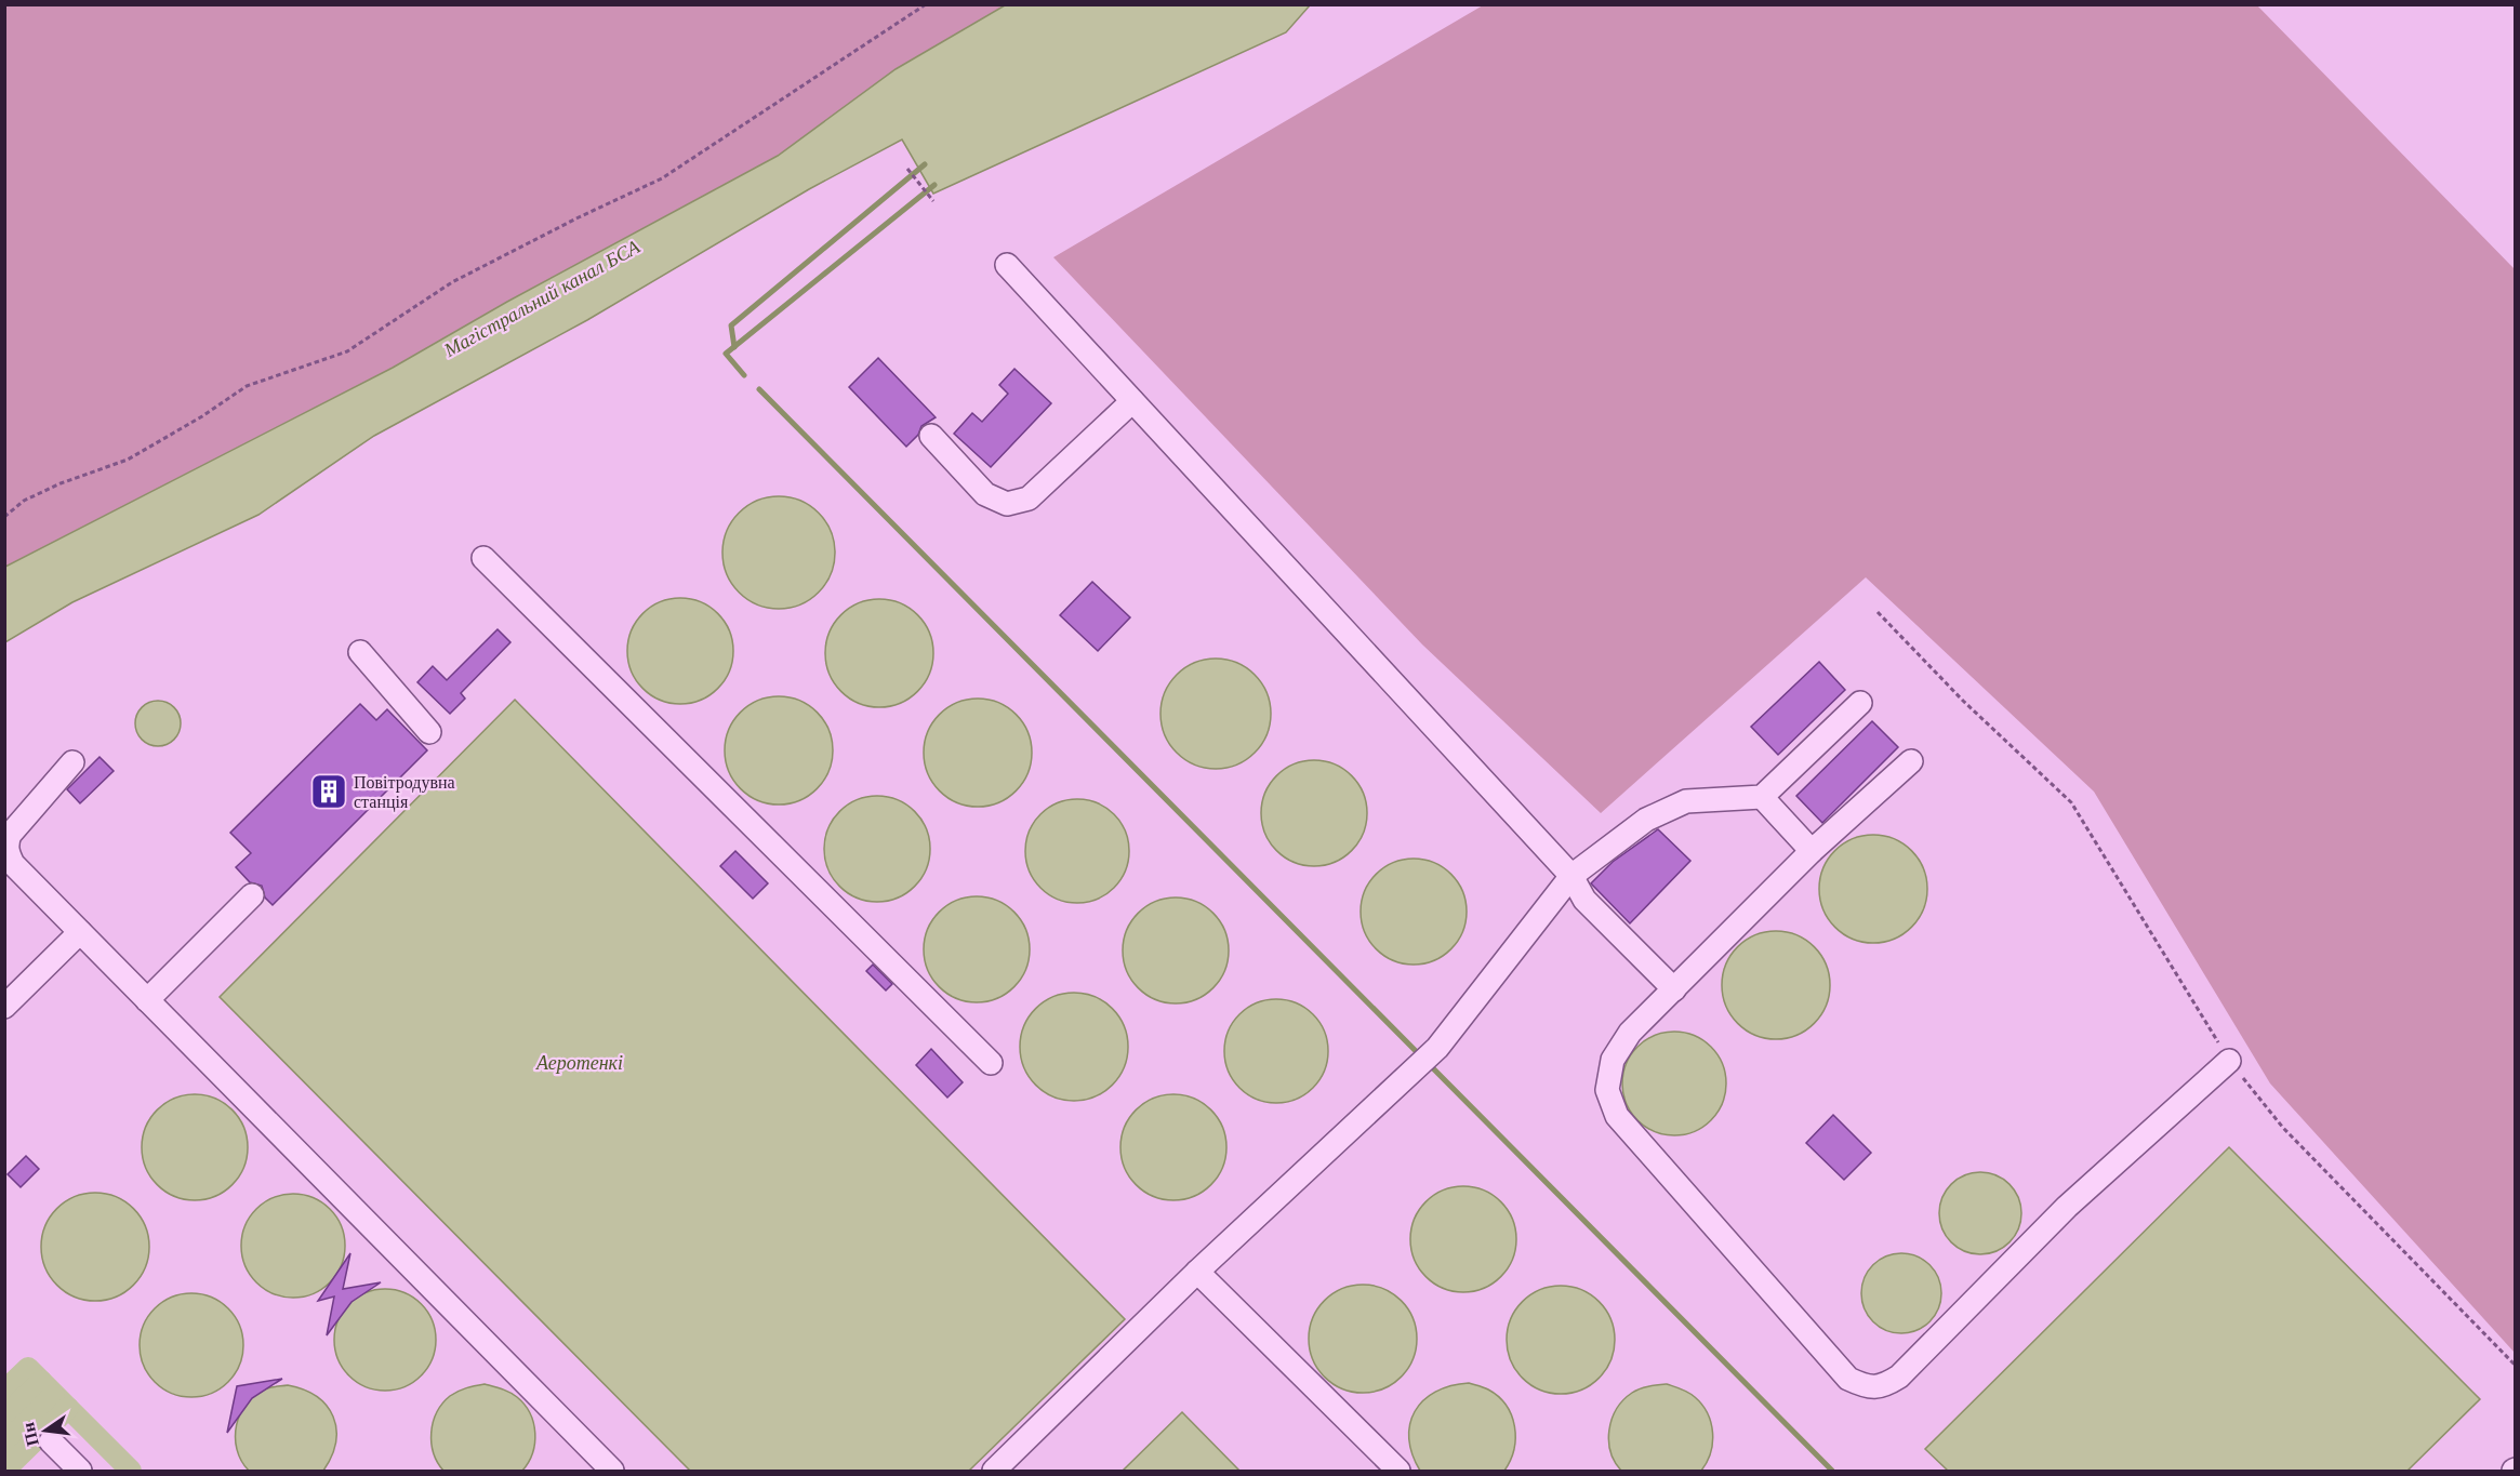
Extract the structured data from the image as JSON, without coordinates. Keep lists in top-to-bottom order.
{
  "water": ["Магістральний канал БСА", "Аеротенкі"],
  "places": {
    "building": ["Повітродувна станція"]
  },
  "north": "left"
}
